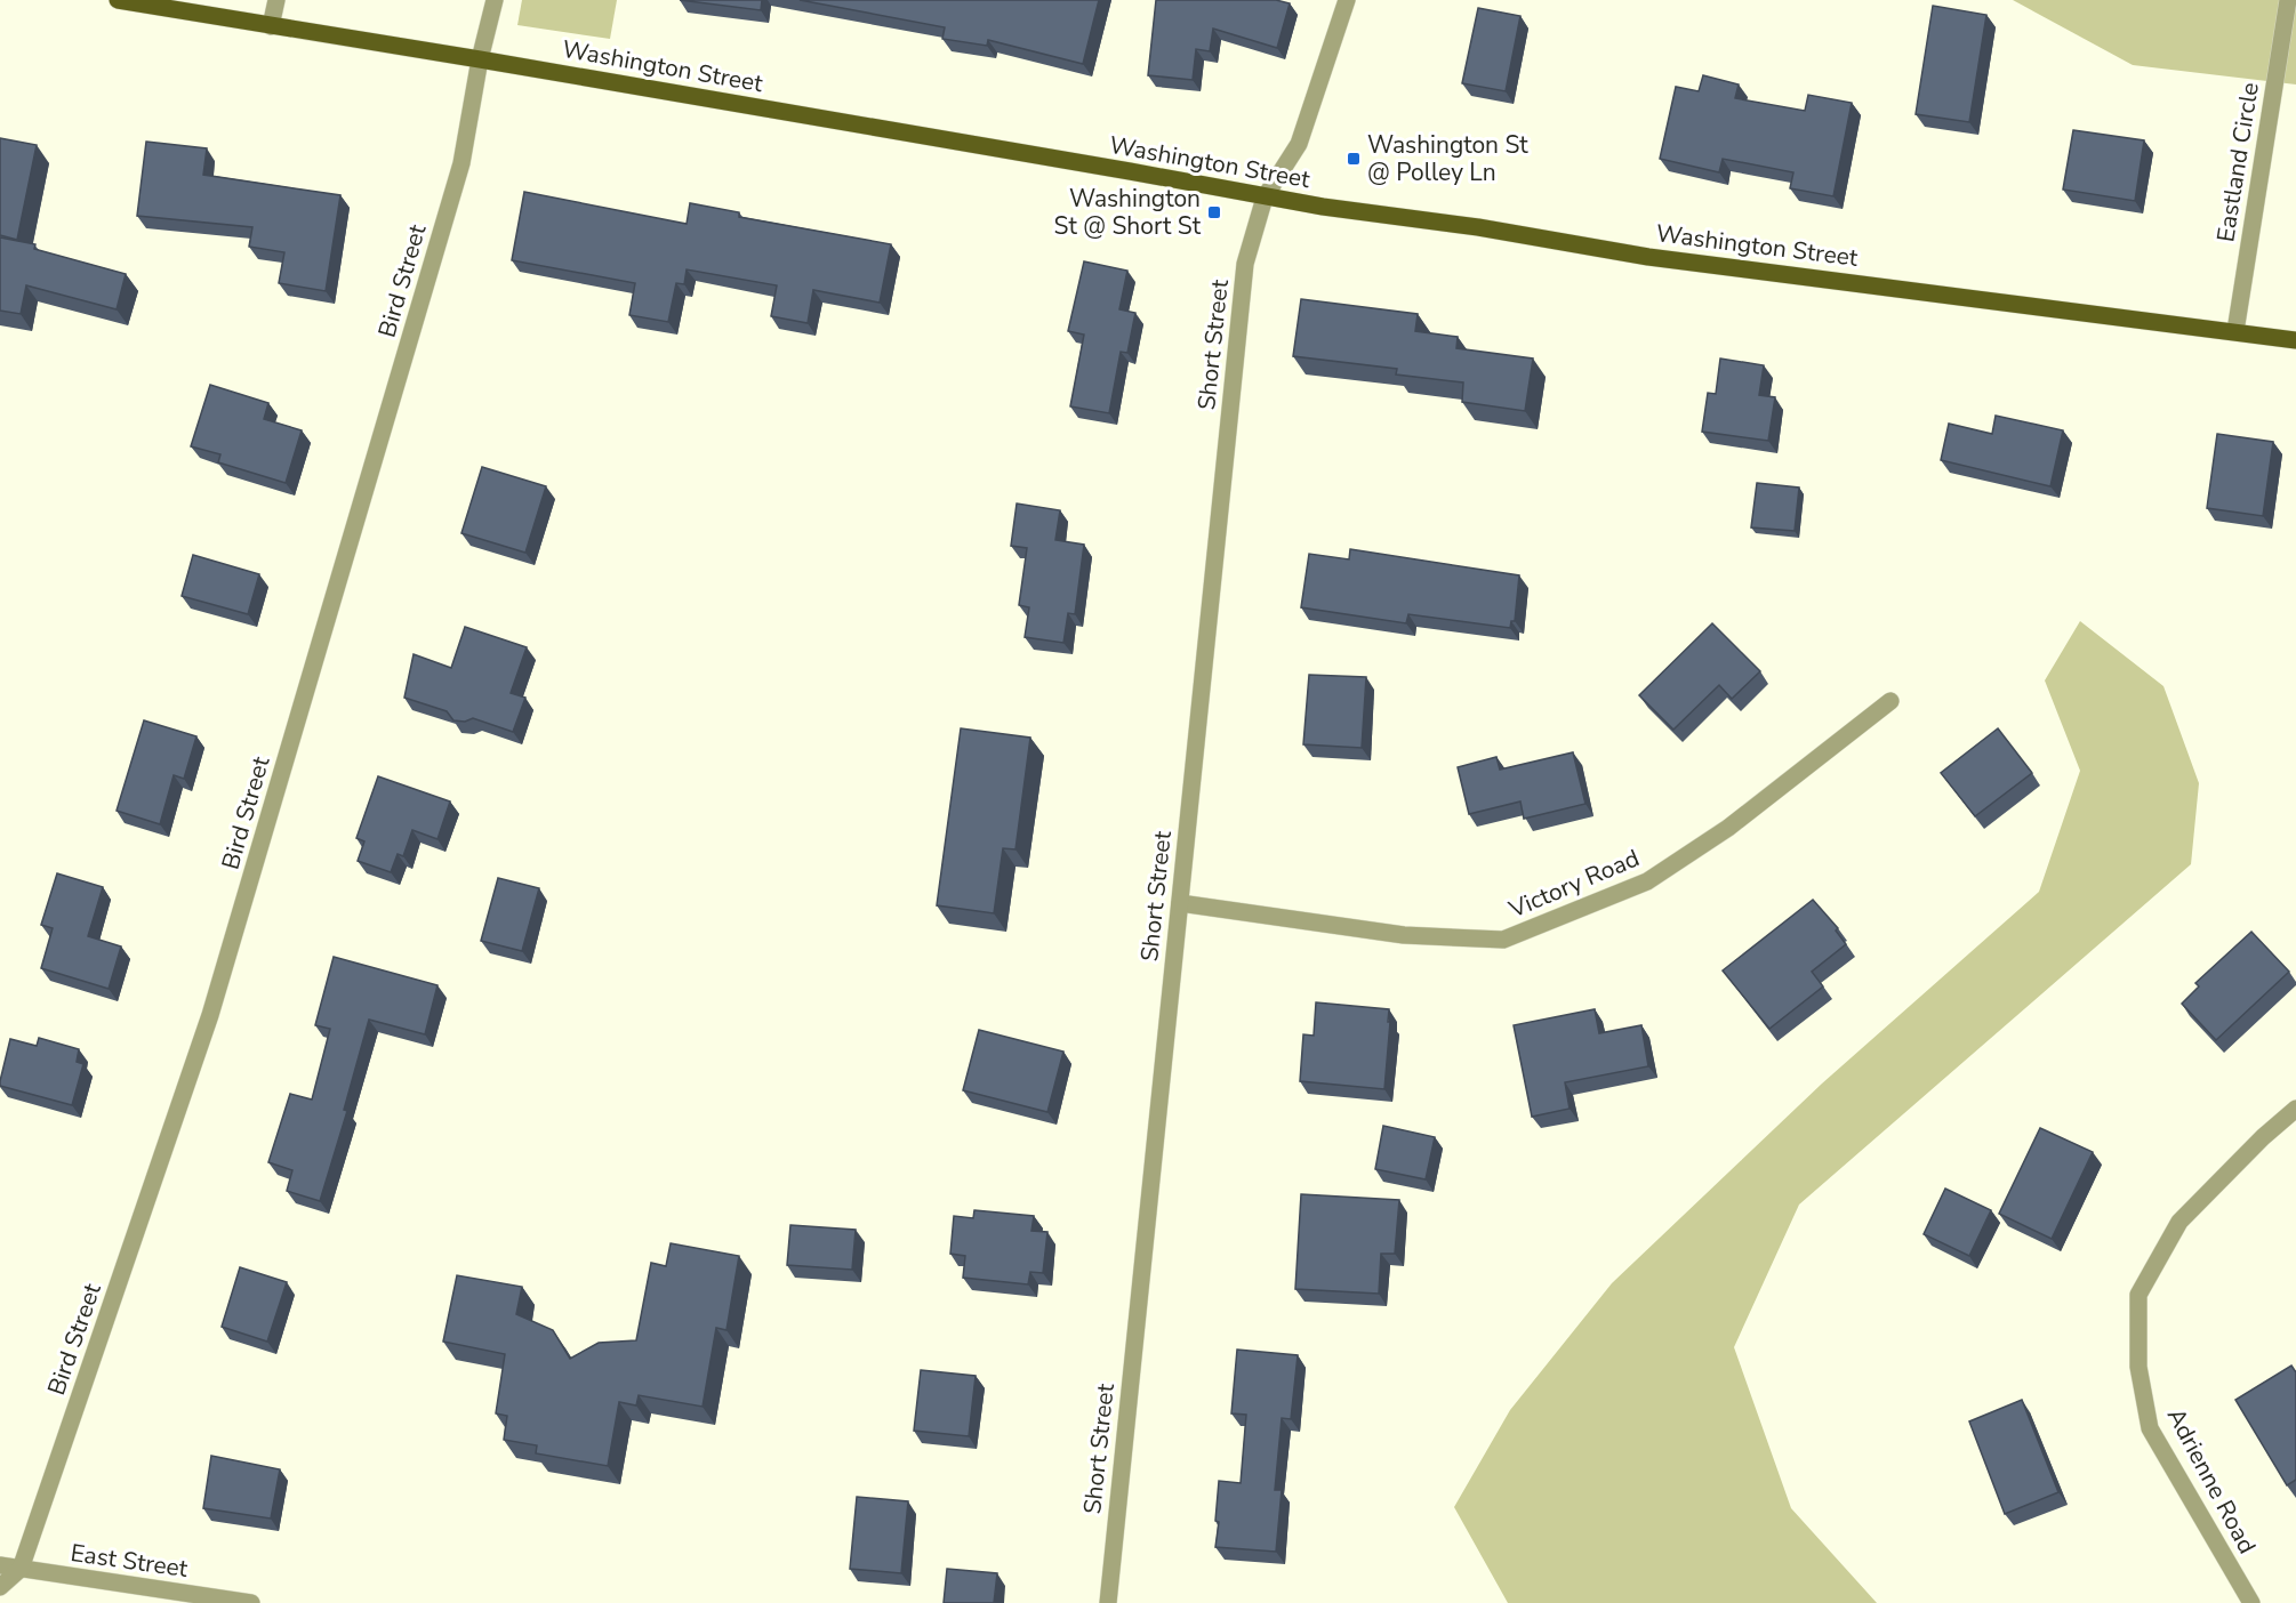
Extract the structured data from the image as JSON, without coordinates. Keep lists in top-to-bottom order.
{
  "streets": {
    "main road": ["Washington Street"],
    "street": [
      "Eastland Circle",
      "Bird Street",
      "Short Street",
      "Victory Road",
      "Adrienne Road",
      "East Street"
    ]
  },
  "crossings": [
    ["Washington Street", "Eastland Circle"],
    ["Washington Street", "Bird Street"],
    ["Washington Street", "Short Street"],
    ["Bird Street", "East Street"],
    ["Short Street", "Victory Road"]
  ],
  "places": {
    "transit": ["Washington St @ Polley Ln", "Washington St @ Short St"]
  }
}
